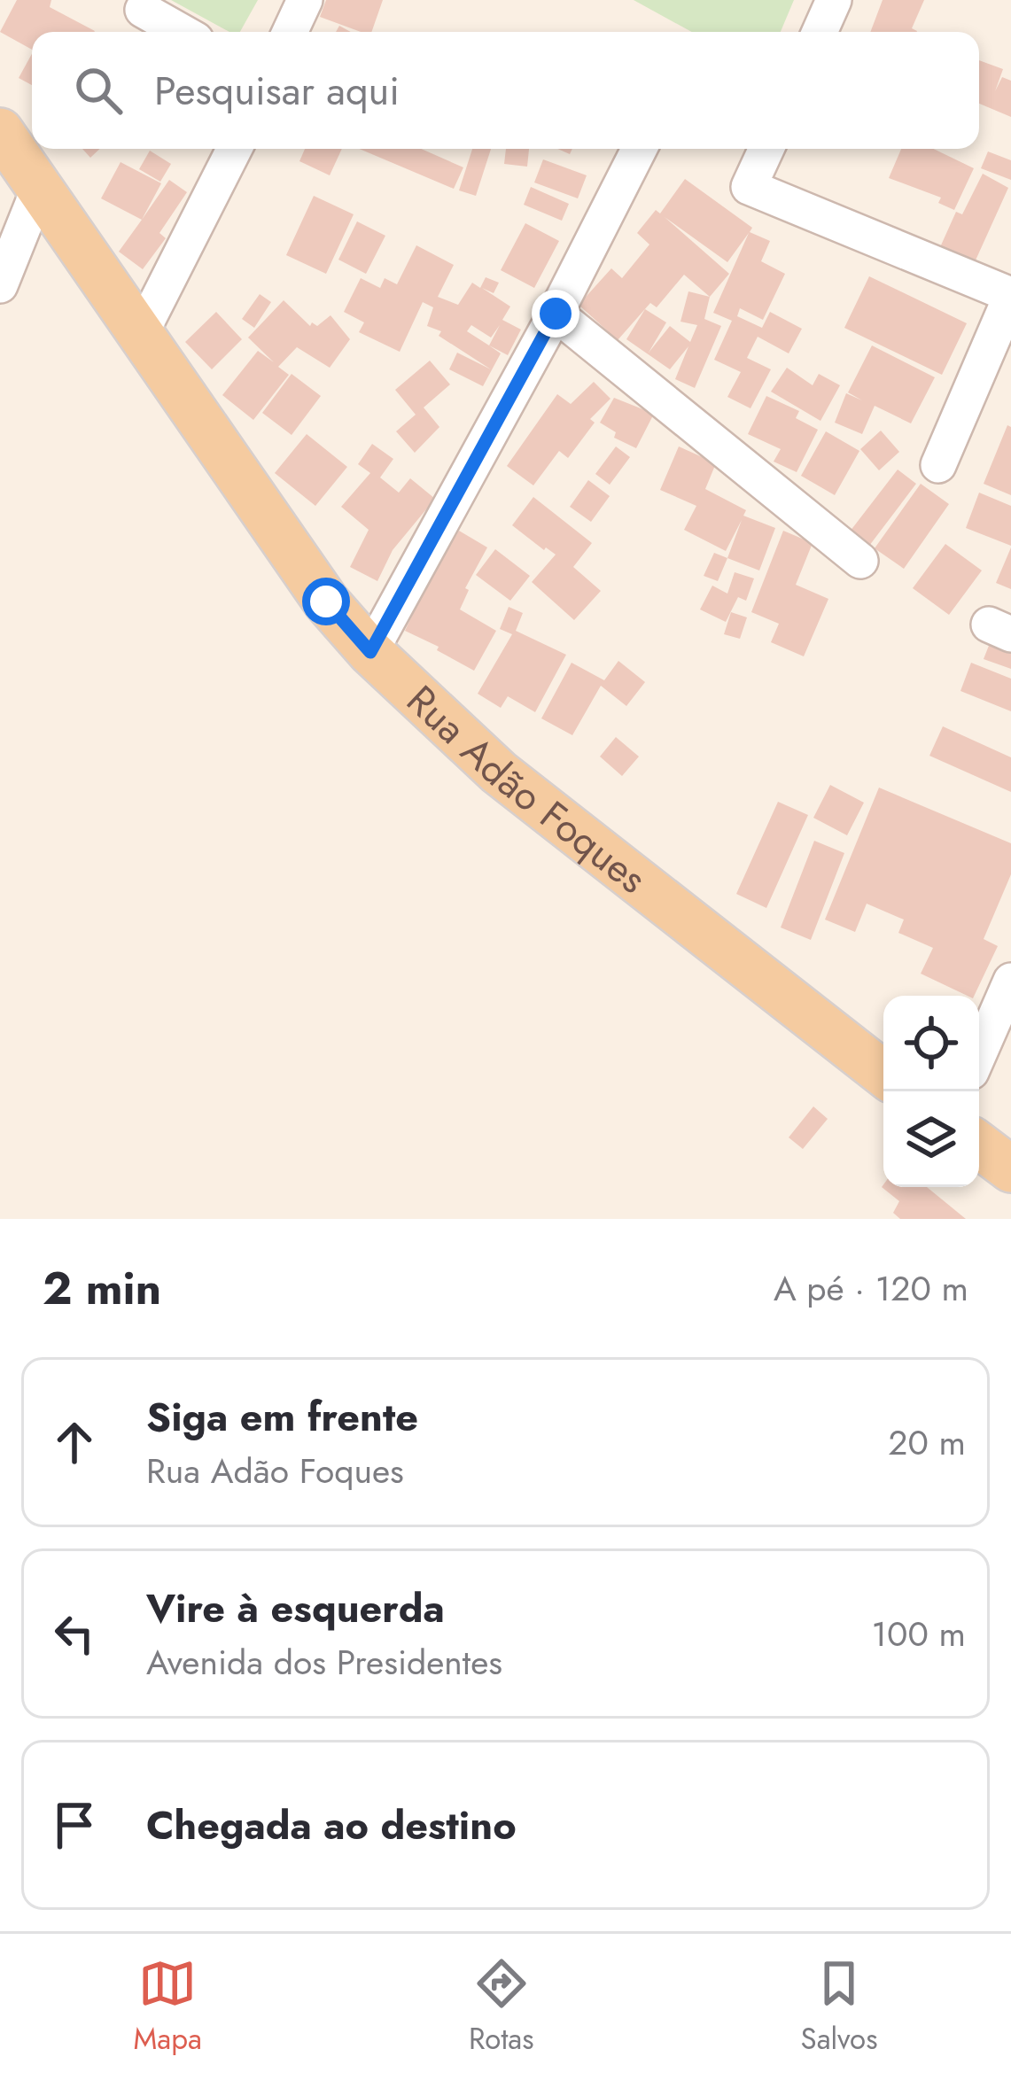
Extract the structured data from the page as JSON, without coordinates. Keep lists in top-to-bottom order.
{
  "streets": {
    "main road": ["Rua Adão Foques"]
  },
  "page": {
    "search": "Pesquisar aqui",
    "heading": ["2 min", "A pé · 120 m"],
    "list": [
      ["Siga em frente", "Rua Adão Foques", "20 m"],
      ["Vire à esquerda", "Avenida dos Presidentes", "100 m"],
      "Chegada ao destino"
    ],
    "nav": ["Mapa", "Rotas", "Salvos"]
  }
}
